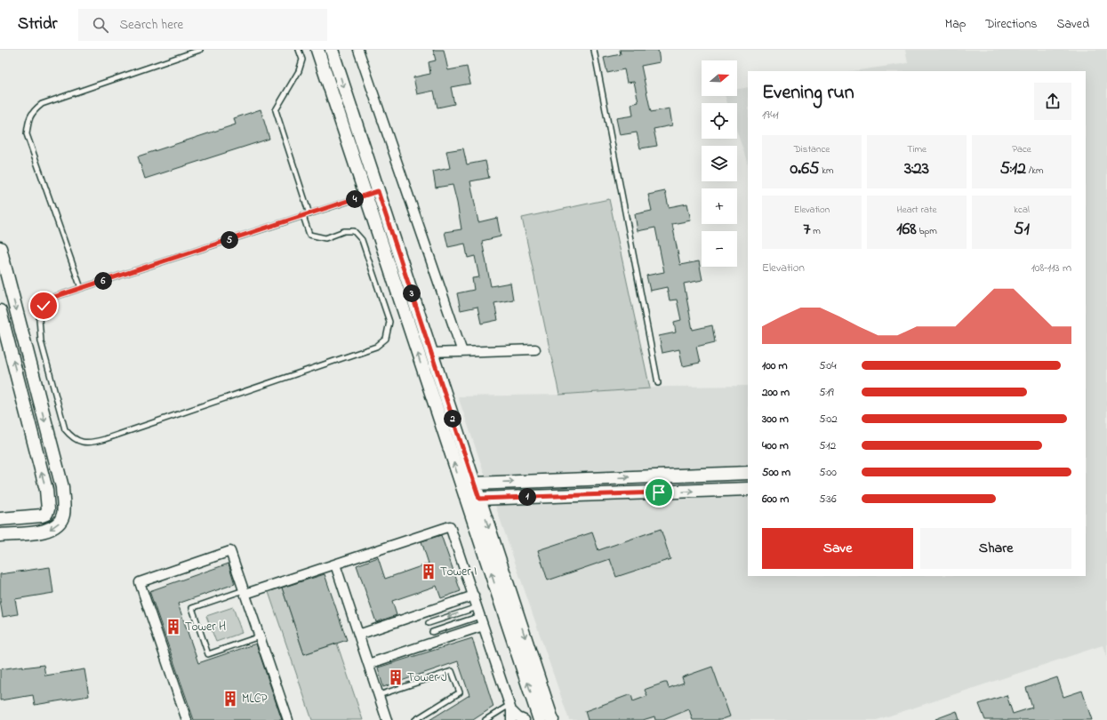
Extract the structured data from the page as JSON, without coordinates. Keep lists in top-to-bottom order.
{
  "places": {
    "building": [
      "Tower I",
      "Tower H",
      "Tower J",
      "MLCP"
    ]
  },
  "north": "right",
  "page": {
    "header": "Stridr",
    "search": "Search here",
    "nav": ["Map", "Directions", "Saved"],
    "map_buttons": ["+", "−"],
    "heading": ["Evening run", "19:41"],
    "stats": [
      ["Distance", "0.65 km"],
      ["Time", "3:23"],
      ["Pace", "5:12 /km"],
      ["Elevation", "7 m"],
      ["Heart rate", "168 bpm"],
      ["kcal", "51"]
    ],
    "pins": [
      "4",
      "5",
      "6",
      "3",
      "2",
      "1"
    ],
    "chart": ["Elevation", "108–113 m"],
    "list": [
      {
        "name": "100 m",
        "note": "5:04"
      },
      {
        "name": "200 m",
        "note": "5:19"
      },
      {
        "name": "300 m",
        "note": "5:02"
      },
      {
        "name": "400 m",
        "note": "5:12"
      },
      {
        "name": "500 m",
        "note": "5:00"
      },
      {
        "name": "600 m",
        "note": "5:36"
      }
    ],
    "buttons": ["Save", "Share"]
  }
}
